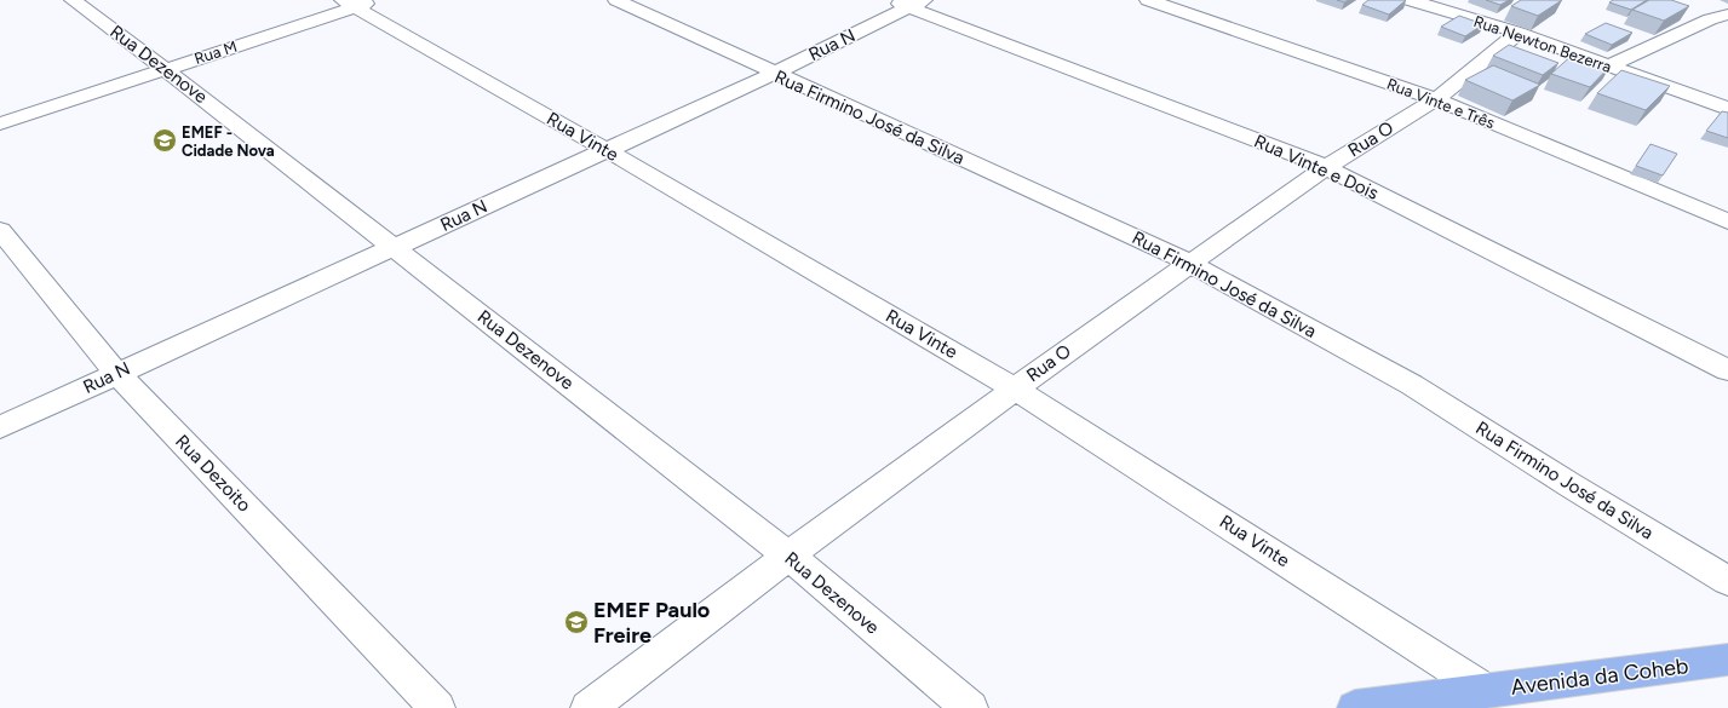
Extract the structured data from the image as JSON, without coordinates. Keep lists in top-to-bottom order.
{
  "streets": {
    "main road": ["Avenida da Coheb"],
    "street": [
      "Rua Newton Bezerra",
      "Rua N",
      "Rua M",
      "Rua Dezenove",
      "Rua Vinte e Três",
      "Rua Firmino José da Silva",
      "Rua Vinte",
      "Rua O",
      "Rua Vinte e Dois",
      "Rua Dezoito"
    ]
  },
  "crossings": [
    ["Rua Newton Bezerra", "Rua O"],
    ["Rua N", "Rua Dezenove"],
    ["Rua N", "Rua Firmino José da Silva"],
    ["Rua N", "Rua Vinte"],
    ["Rua N", "Rua Vinte e Dois"],
    ["Rua N", "Rua Dezoito"],
    ["Rua M", "Rua Dezenove"],
    ["Rua M", "Rua Vinte"],
    ["Rua Dezenove", "Rua O"],
    ["Rua Vinte e Três", "Rua O"],
    ["Rua Firmino José da Silva", "Rua O"],
    ["Rua Vinte", "Rua O"],
    ["Rua Vinte", "Avenida da Coheb"],
    ["Rua O", "Rua Vinte e Dois"]
  ],
  "places": {
    "school or university": ["EMEF - Cidade Nova", "EMEF Paulo Freire"]
  }
}
